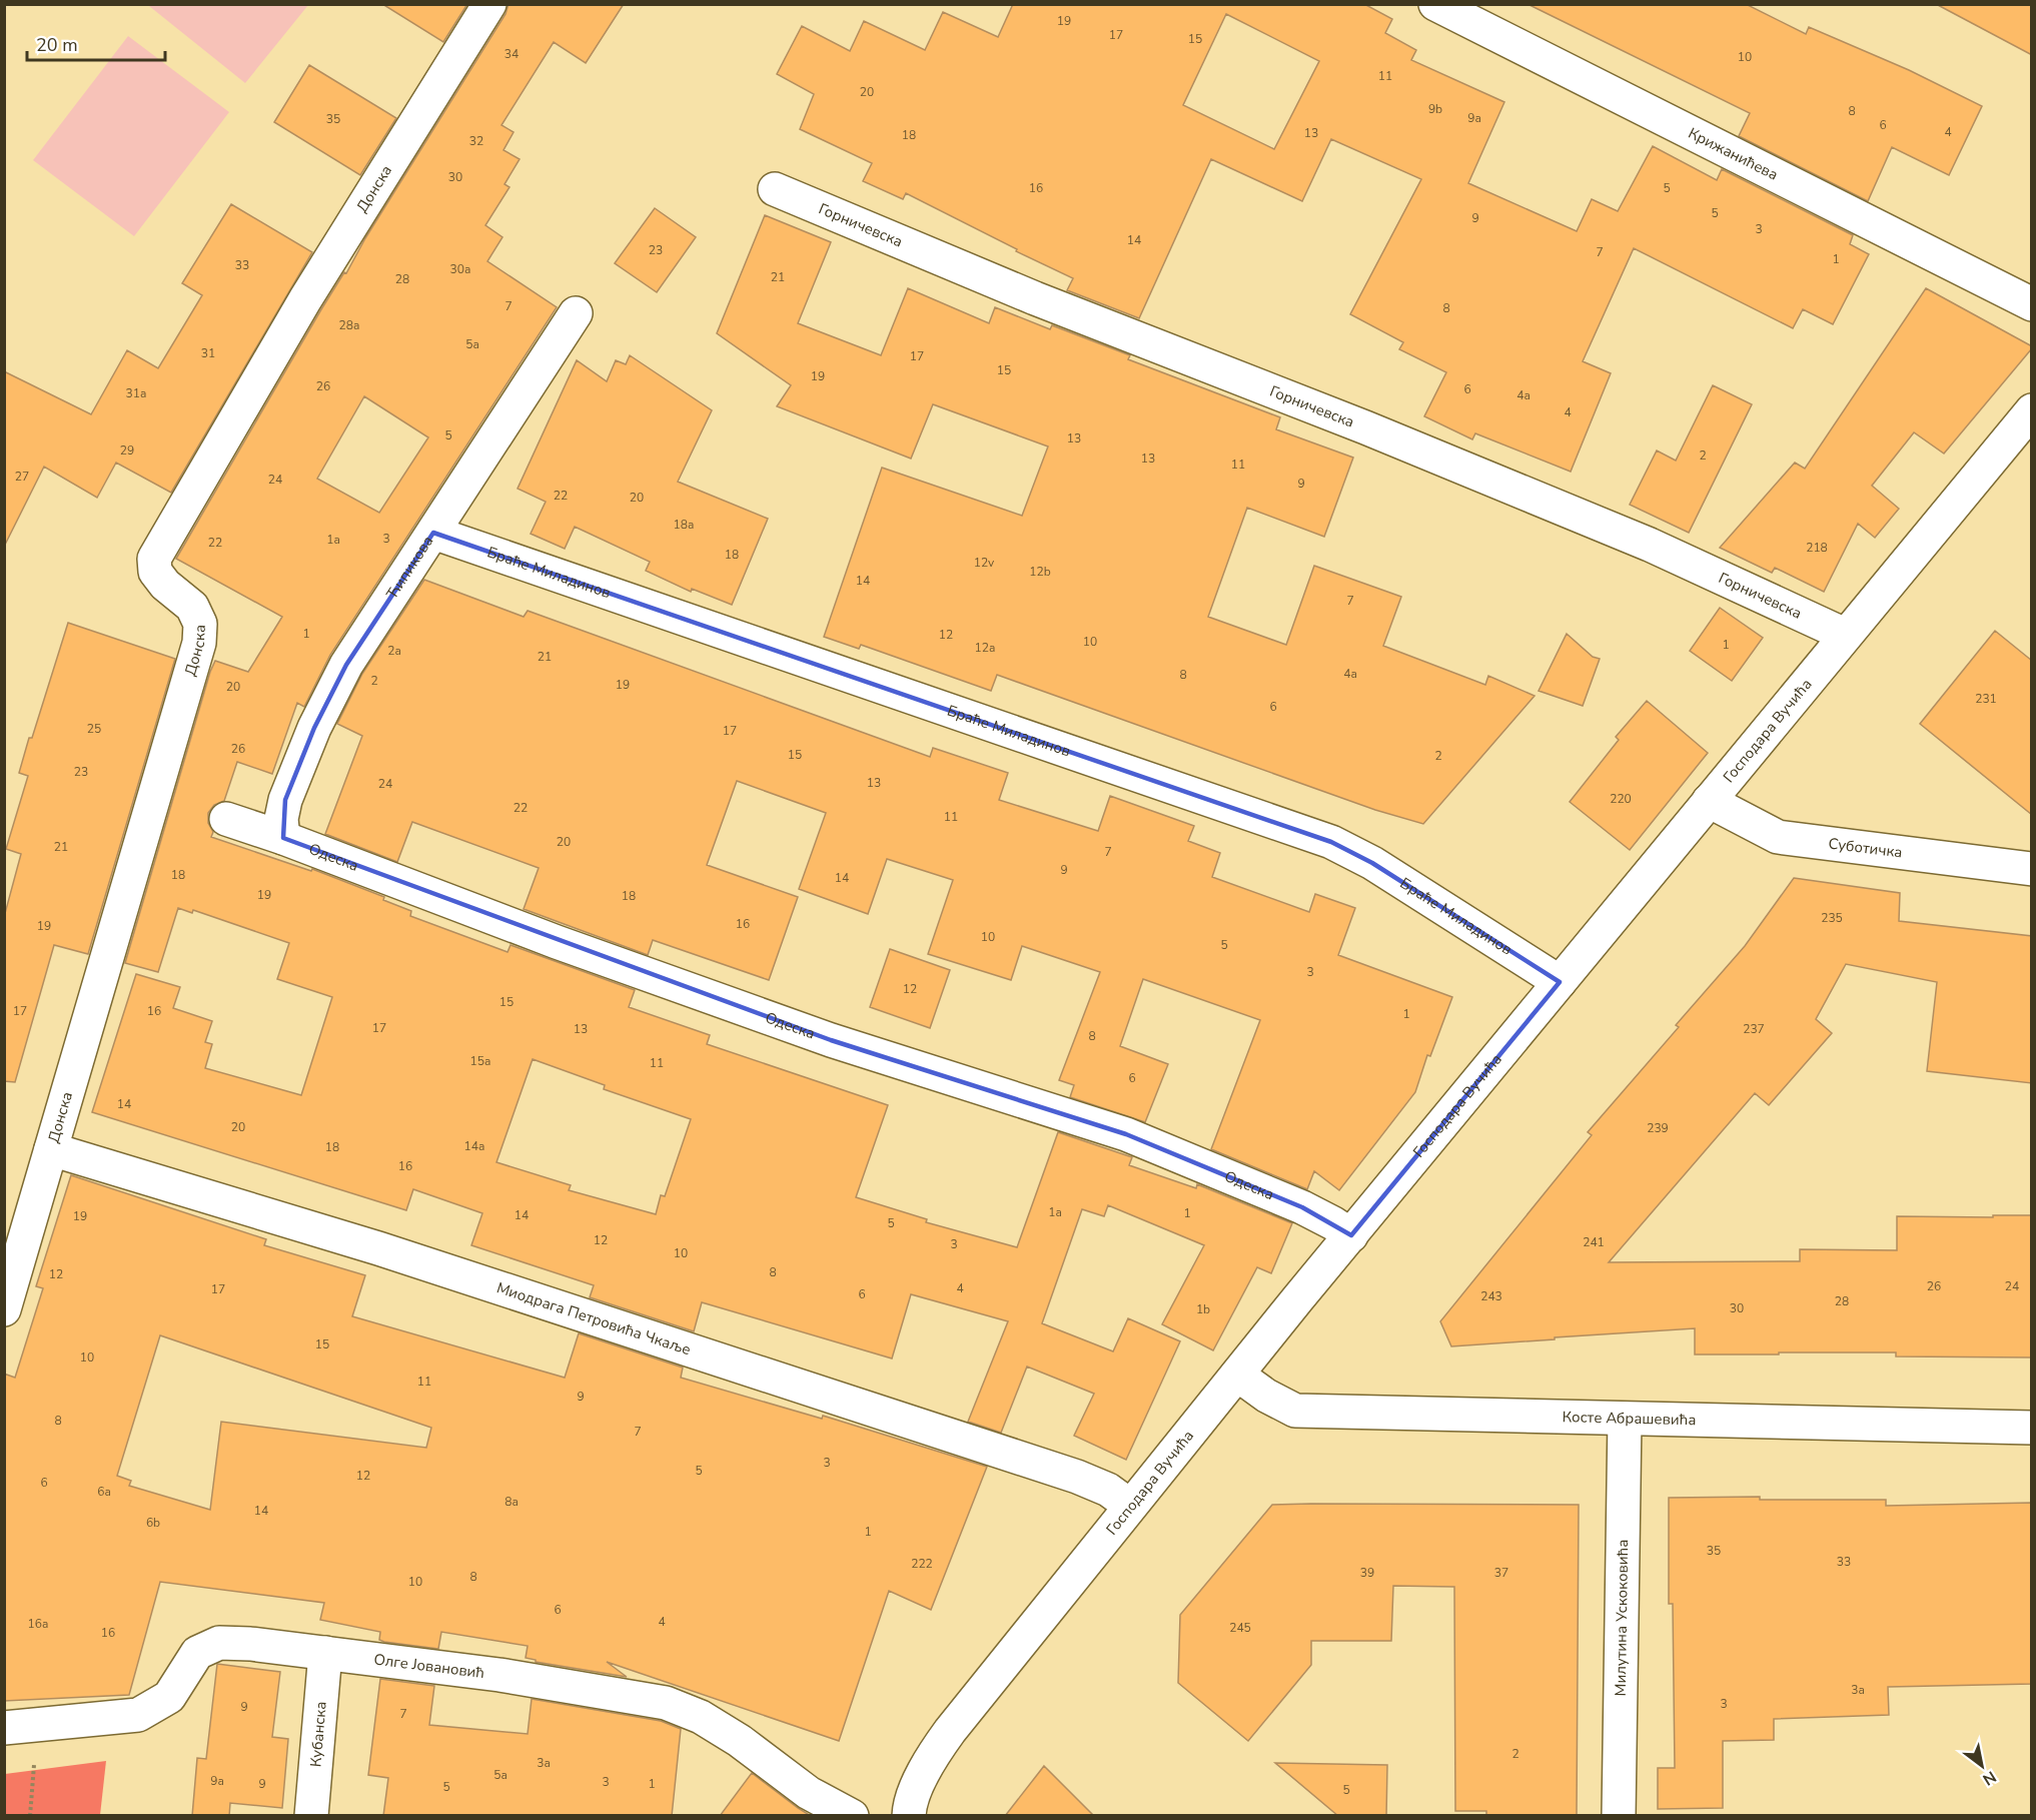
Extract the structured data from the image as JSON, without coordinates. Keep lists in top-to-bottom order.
{
  "streets": {
    "street": [
      "Крижанићева",
      "Донска",
      "Горничевска",
      "Ћипикова",
      "Браће Миладинов",
      "Господара Вучића",
      "Суботичка",
      "Одеска",
      "Миодрага Петровића Чкаље",
      "Косте Абрашевића",
      "Милутина Ускоковића",
      "Олге Јовановић",
      "Кубанска"
    ]
  },
  "crossings": [
    ["Донска", "Миодрага Петровића Чкаље"],
    ["Горничевска", "Господара Вучића"],
    ["Ћипикова", "Браће Миладинов"],
    ["Ћипикова", "Одеска"],
    ["Браће Миладинов", "Господара Вучића"],
    ["Господара Вучића", "Суботичка"],
    ["Господара Вучића", "Одеска"],
    ["Господара Вучића", "Миодрага Петровића Чкаље"],
    ["Господара Вучића", "Косте Абрашевића"],
    ["Косте Абрашевића", "Милутина Ускоковића"],
    ["Олге Јовановић", "Кубанска"]
  ],
  "house_numbers": [
    "19",
    "17",
    "15",
    "34",
    "10",
    "11",
    "20",
    "9b",
    "8",
    "9a",
    "35",
    "6",
    "4",
    "13",
    "18",
    "32",
    "30",
    "16",
    "5",
    "5",
    "9",
    "3",
    "14",
    "23",
    "7",
    "1",
    "33",
    "30a",
    "21",
    "28",
    "7",
    "8",
    "28a",
    "5a",
    "31",
    "17",
    "15",
    "19",
    "26",
    "6",
    "31a",
    "4a",
    "4",
    "5",
    "13",
    "29",
    "2",
    "13",
    "11",
    "27",
    "24",
    "9",
    "22",
    "20",
    "18a",
    "3",
    "1a",
    "22",
    "218",
    "18",
    "12v",
    "12b",
    "14",
    "7",
    "1",
    "12",
    "10",
    "1",
    "12a",
    "2a",
    "21",
    "4a",
    "8",
    "2",
    "19",
    "20",
    "231",
    "6",
    "25",
    "17",
    "26",
    "15",
    "2",
    "23",
    "13",
    "24",
    "220",
    "22",
    "11",
    "20",
    "21",
    "7",
    "9",
    "18",
    "14",
    "19",
    "18",
    "235",
    "16",
    "19",
    "10",
    "5",
    "3",
    "12",
    "15",
    "17",
    "16",
    "1",
    "17",
    "13",
    "237",
    "8",
    "15a",
    "11",
    "6",
    "14",
    "20",
    "239",
    "14a",
    "18",
    "16",
    "1a",
    "1",
    "14",
    "19",
    "5",
    "12",
    "241",
    "3",
    "10",
    "8",
    "12",
    "26",
    "24",
    "4",
    "17",
    "6",
    "243",
    "28",
    "30",
    "1b",
    "15",
    "10",
    "11",
    "9",
    "8",
    "7",
    "3",
    "5",
    "12",
    "6",
    "6a",
    "8a",
    "14",
    "6b",
    "1",
    "35",
    "33",
    "222",
    "39",
    "37",
    "8",
    "10",
    "6",
    "4",
    "16a",
    "245",
    "16",
    "3a",
    "3",
    "9",
    "7",
    "2",
    "3a",
    "5a",
    "9a",
    "3",
    "9",
    "1",
    "5",
    "5"
  ],
  "scale_bar": "20 m",
  "north": "bottom right"
}
